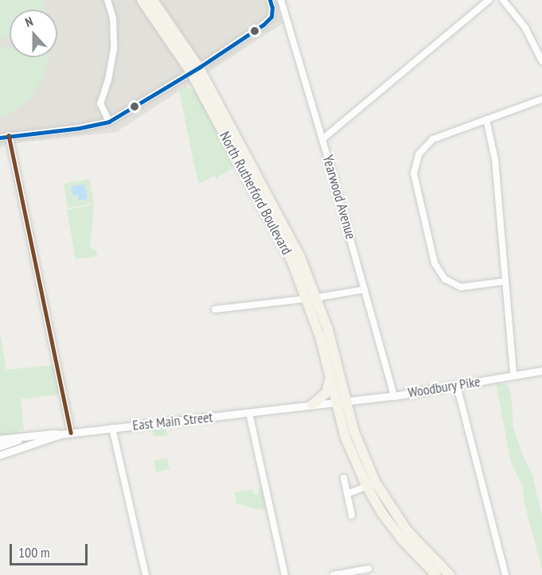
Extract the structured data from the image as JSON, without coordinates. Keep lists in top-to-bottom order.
{
  "streets": {
    "main road": ["North Rutherford Boulevard"],
    "street": ["Yearwood Avenue", "Woodbury Pike", "East Main Street"]
  },
  "crossings": [
    ["North Rutherford Boulevard", "Woodbury Pike"],
    ["North Rutherford Boulevard", "East Main Street"],
    ["Yearwood Avenue", "Woodbury Pike"],
    ["Woodbury Pike", "East Main Street"]
  ],
  "scale_bar": "100 m",
  "north": "top"
}
